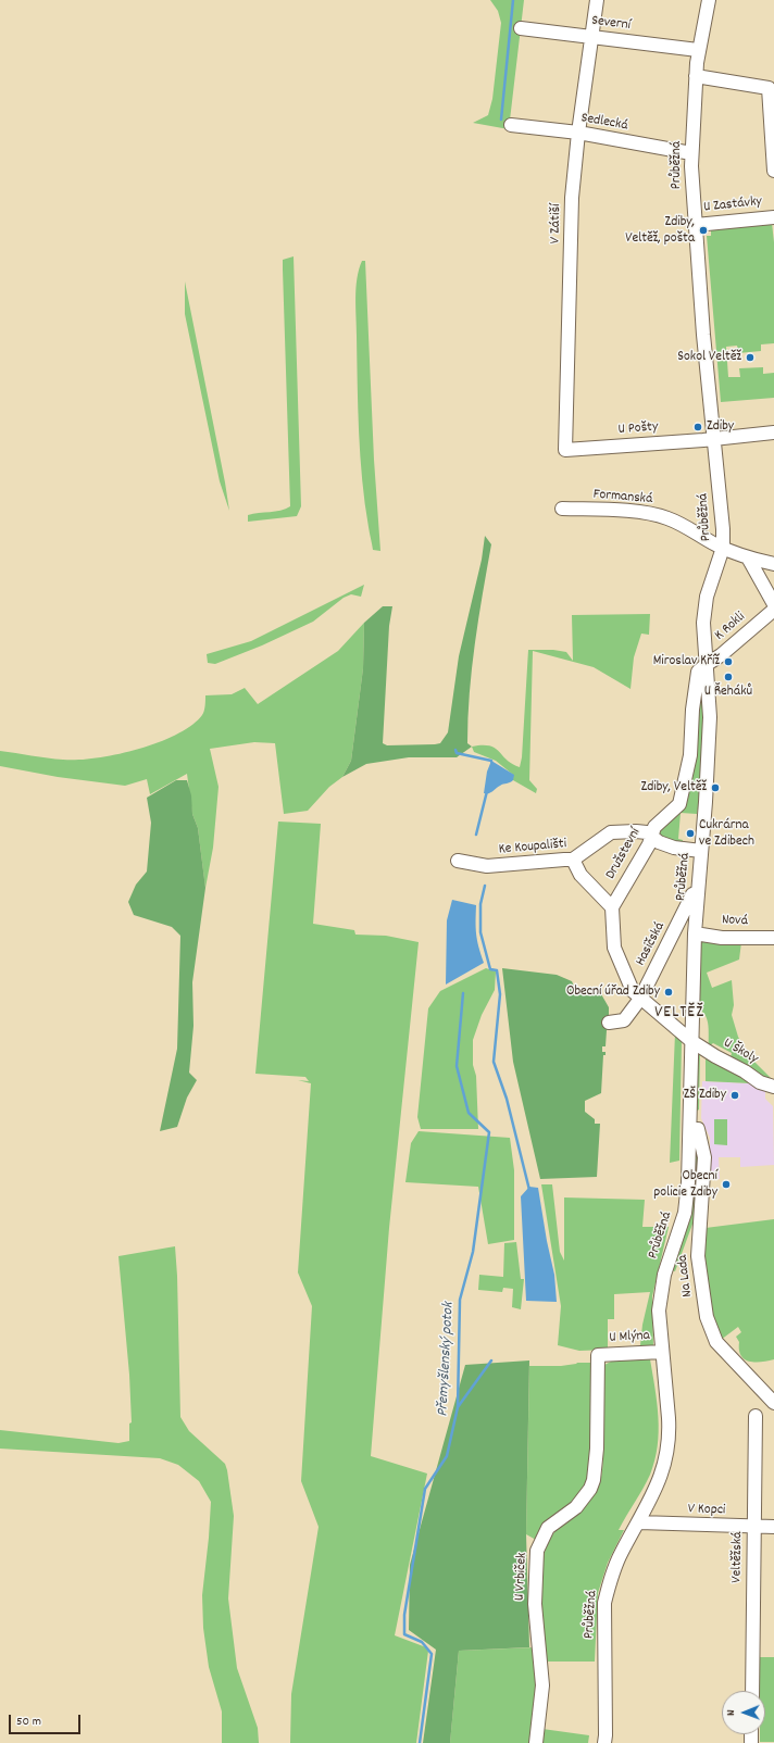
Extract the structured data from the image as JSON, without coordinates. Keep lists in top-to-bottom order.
{
  "streets": {
    "street": [
      "Severní",
      "Sedlecká",
      "Průběžná",
      "U Zastávky",
      "V Zátiší",
      "U Pošty",
      "Formanská",
      "K Rokli",
      "Ke Koupališti",
      "Družstevní",
      "Nová",
      "Hasičská",
      "U Školy",
      "Na Lada",
      "U Mlýna",
      "V Kopci",
      "Veltěžská",
      "U Vrbiček"
    ]
  },
  "crossings": [
    ["Severní", "Průběžná"],
    ["Severní", "V Zátiší"],
    ["Sedlecká", "Průběžná"],
    ["Sedlecká", "V Zátiší"],
    ["Průběžná", "U Zastávky"],
    ["Průběžná", "U Pošty"],
    ["Průběžná", "Formanská"],
    ["Průběžná", "K Rokli"],
    ["Průběžná", "Ke Koupališti"],
    ["Průběžná", "Družstevní"],
    ["Průběžná", "Nová"],
    ["Průběžná", "Hasičská"],
    ["Průběžná", "U Školy"],
    ["Průběžná", "Na Lada"],
    ["Průběžná", "U Mlýna"],
    ["Průběžná", "V Kopci"],
    ["V Zátiší", "U Pošty"],
    ["K Rokli", "Družstevní"],
    ["Ke Koupališti", "Družstevní"],
    ["U Mlýna", "U Vrbiček"],
    ["V Kopci", "Veltěžská"]
  ],
  "districts": ["VELTĚŽ"],
  "water": ["Přemyšlenský potok"],
  "places": [
    "Zdiby, Veltěž, pošta",
    "Sokol Veltěž",
    "Zdiby",
    "Miroslav Kříž",
    "U Řeháků",
    "Zdiby, Veltěž",
    "Cukrárna ve Zdibech",
    "Obecní úřad Zdiby",
    "ZŠ Zdiby",
    "Obecní policie Zdiby"
  ],
  "scale_bar": "50 m",
  "north": "left"
}
